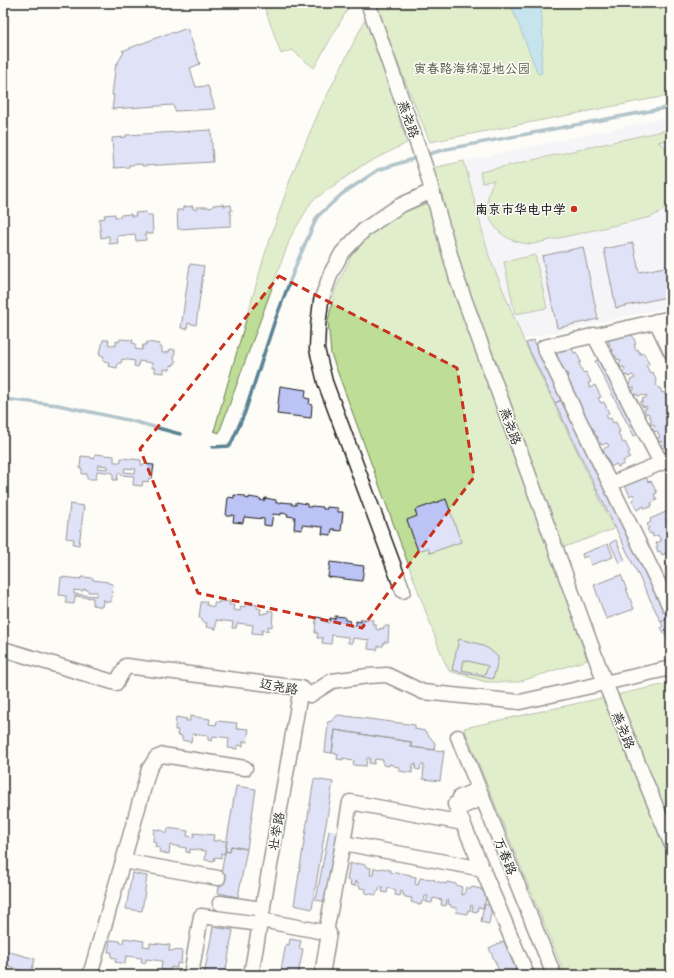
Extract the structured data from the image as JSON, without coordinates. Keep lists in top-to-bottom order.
{
  "streets": {
    "street": [
      "燕尧路",
      "迈尧路",
      "壮举路",
      "万春路"
    ]
  },
  "crossings": [
    ["燕尧路", "迈尧路"],
    ["迈尧路", "壮举路"]
  ],
  "parks": ["寅春路海绵湿地公园"],
  "places": ["南京市华电中学"]
}
